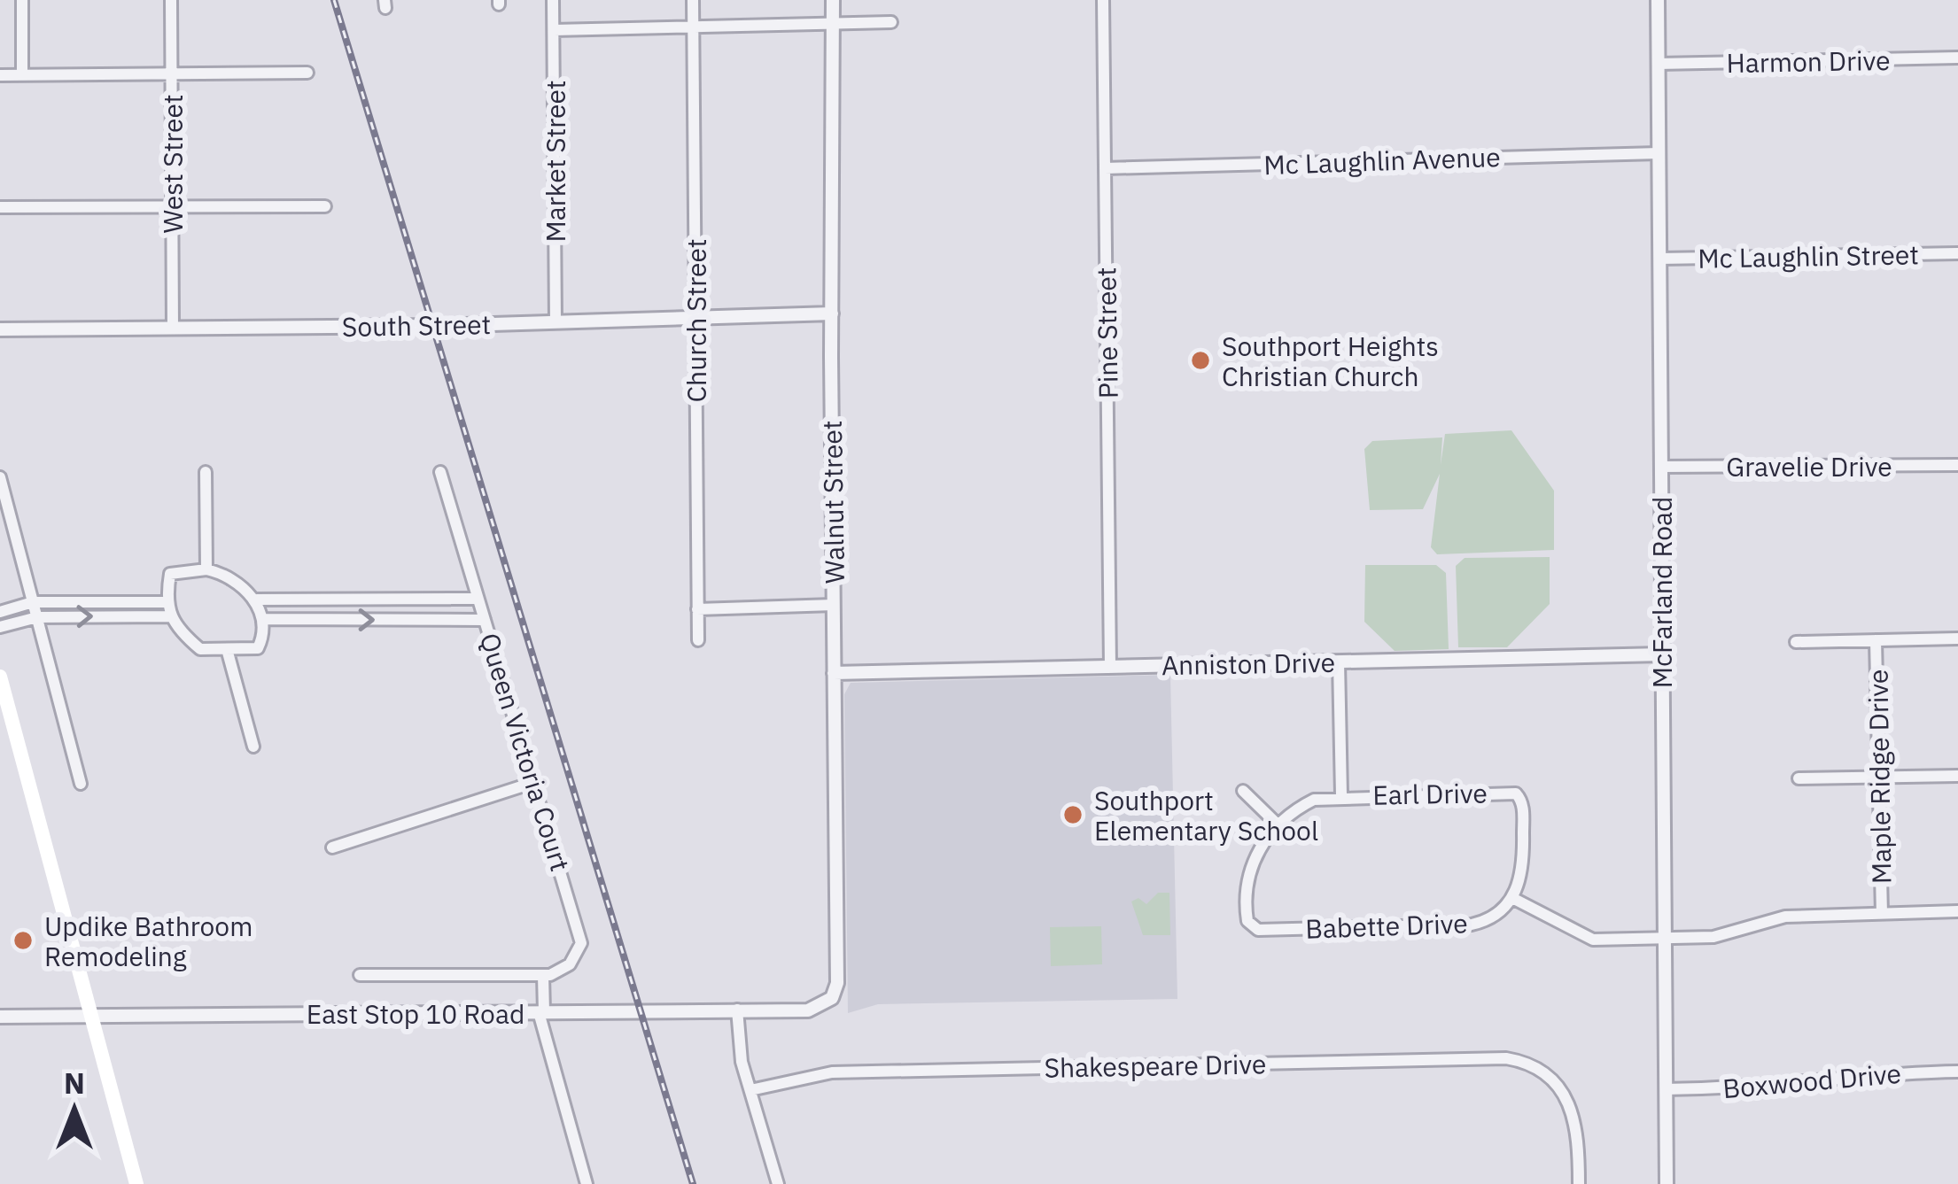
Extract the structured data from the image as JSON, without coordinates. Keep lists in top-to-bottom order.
{
  "streets": {
    "street": [
      "Harmon Drive",
      "Mc Laughlin Avenue",
      "Market Street",
      "West Street",
      "Mc Laughlin Street",
      "Church Street",
      "South Street",
      "Pine Street",
      "Gravelie Drive",
      "Walnut Street",
      "McFarland Road",
      "Anniston Drive",
      "Queen Victoria Court",
      "Maple Ridge Drive",
      "Earl Drive",
      "Babette Drive",
      "East Stop 10 Road",
      "Shakespeare Drive",
      "Boxwood Drive"
    ]
  },
  "crossings": [
    ["Harmon Drive", "McFarland Road"],
    ["Mc Laughlin Avenue", "Pine Street"],
    ["Mc Laughlin Avenue", "McFarland Road"],
    ["Market Street", "South Street"],
    ["West Street", "South Street"],
    ["Mc Laughlin Street", "McFarland Road"],
    ["Church Street", "South Street"],
    ["South Street", "Walnut Street"],
    ["Pine Street", "Anniston Drive"],
    ["Gravelie Drive", "McFarland Road"],
    ["Walnut Street", "Anniston Drive"],
    ["Walnut Street", "East Stop 10 Road"],
    ["McFarland Road", "Anniston Drive"],
    ["McFarland Road", "Boxwood Drive"],
    ["Earl Drive", "Babette Drive"]
  ],
  "places": ["Southport Heights Christian Church", "Southport Elementary School", "Updike Bathroom Remodeling"],
  "north": "top"
}
